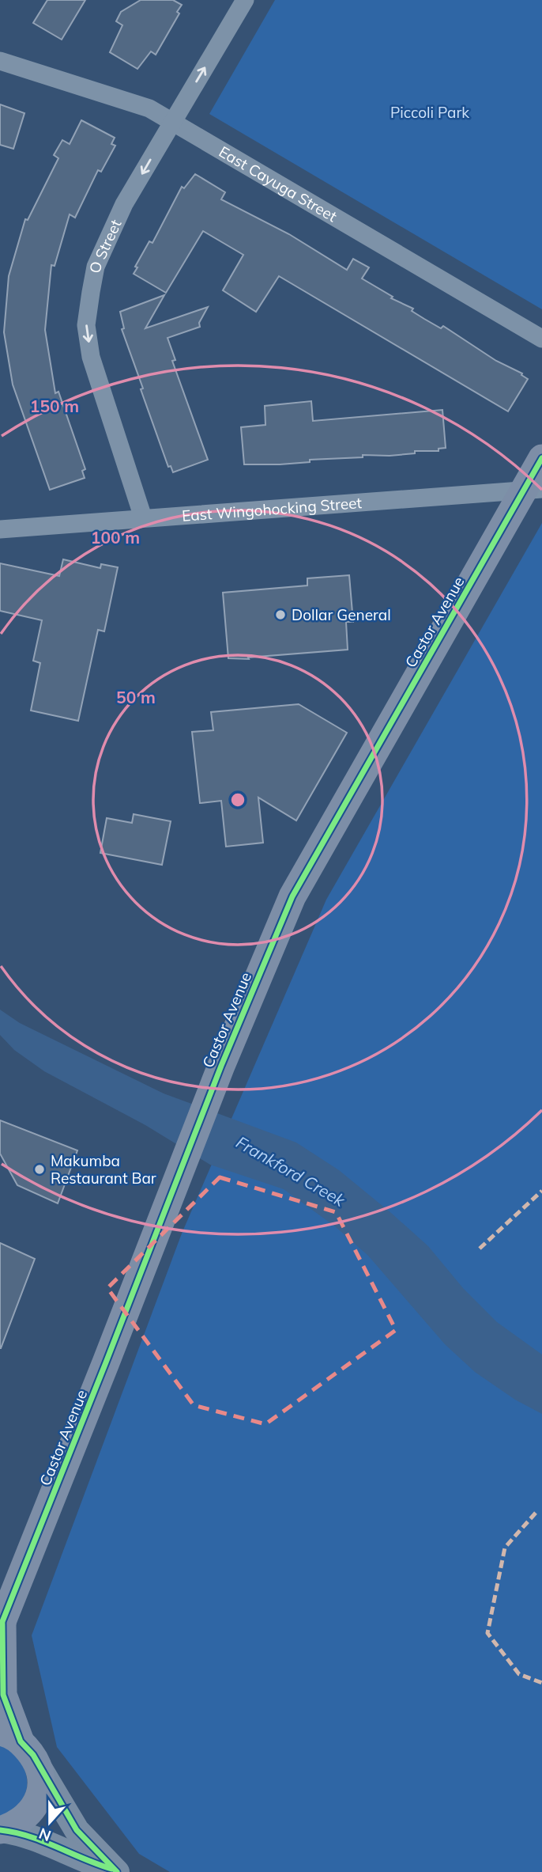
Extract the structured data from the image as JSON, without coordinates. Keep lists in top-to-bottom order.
{
  "streets": {
    "main road": ["Castor Avenue"],
    "street": ["East Cayuga Street", "O Street", "East Wingohocking Street"]
  },
  "crossings": [
    ["East Cayuga Street", "O Street"],
    ["O Street", "East Wingohocking Street"],
    ["East Wingohocking Street", "Castor Avenue"]
  ],
  "water": ["Frankford Creek"],
  "parks": ["Piccoli Park"],
  "places": ["Dollar General", "Makumba Restaurant Bar"],
  "north": "bottom",
  "rings": ["150 m", "100 m", "50 m"]
}
